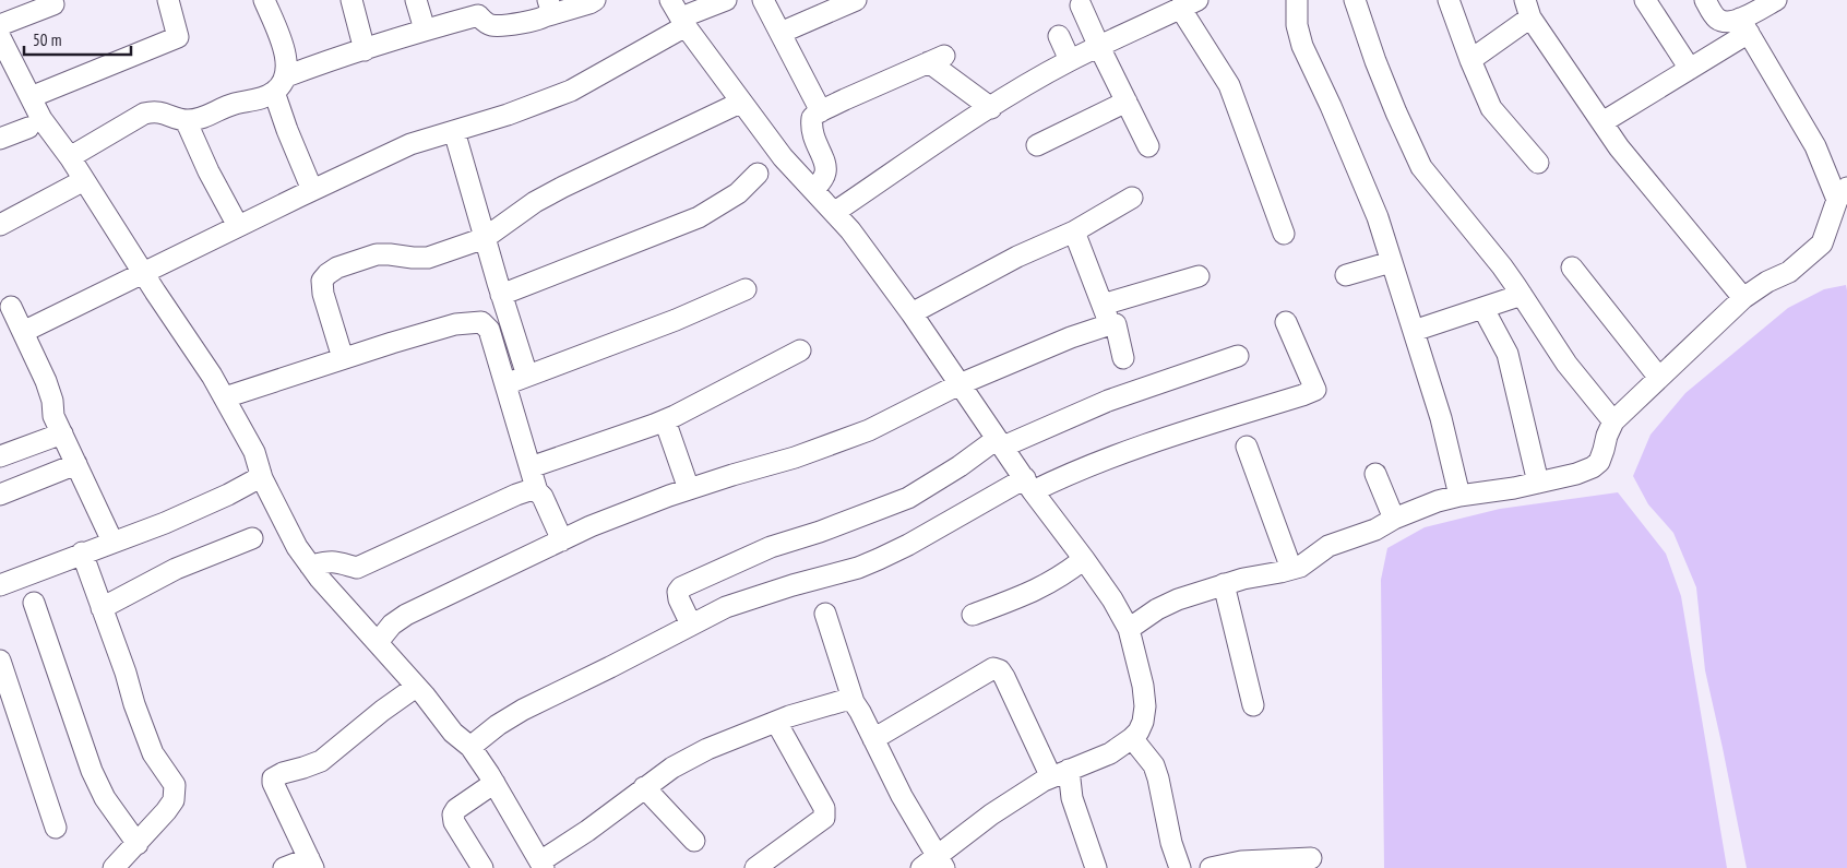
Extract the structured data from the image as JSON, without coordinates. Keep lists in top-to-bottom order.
{
  "scale_bar": "50 m"
}
